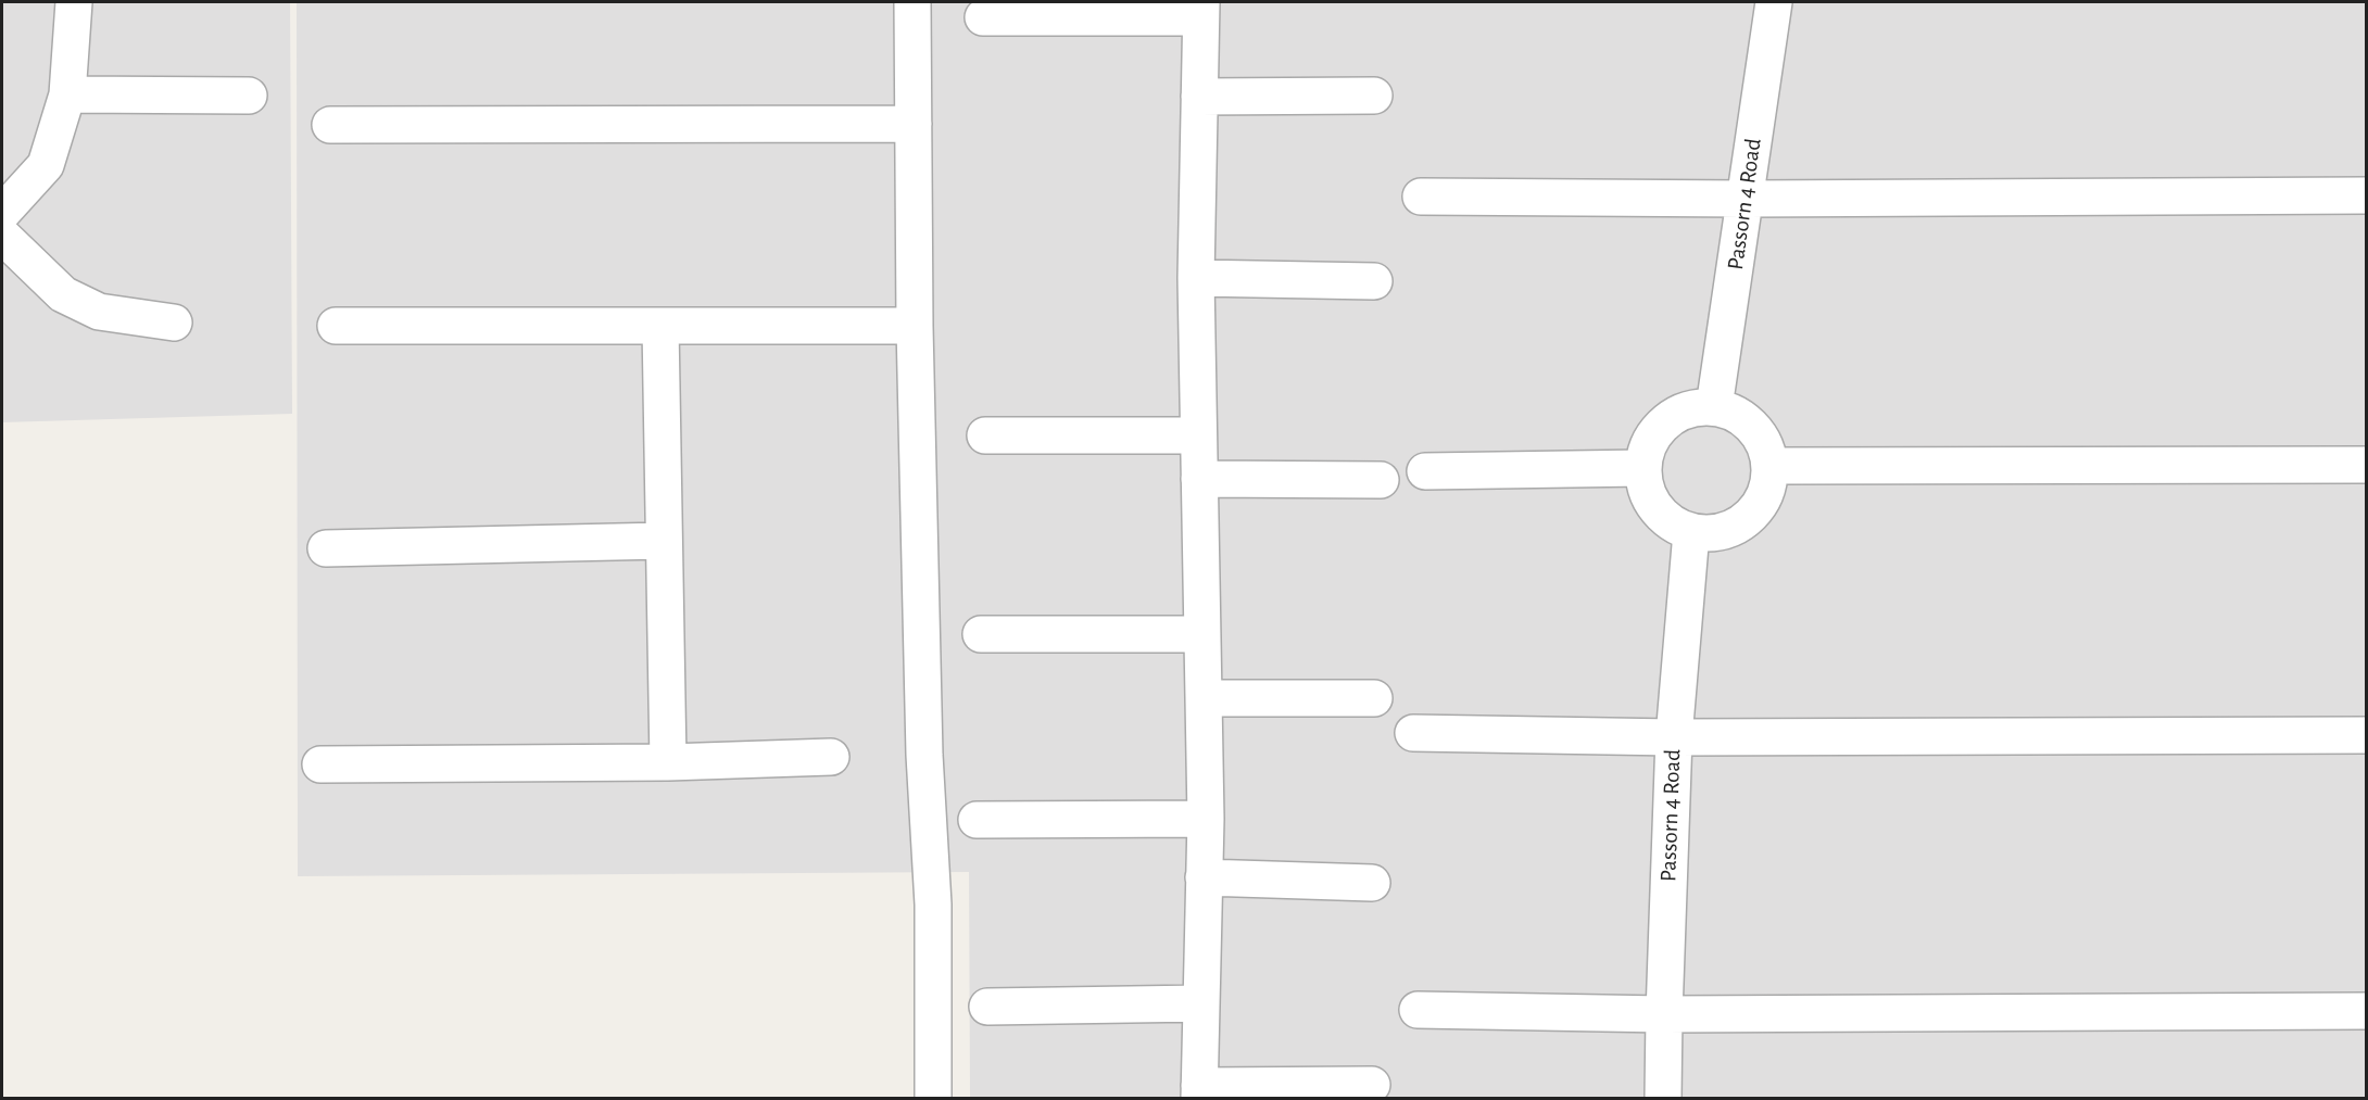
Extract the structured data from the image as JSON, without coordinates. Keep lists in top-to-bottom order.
{
  "streets": {
    "street": ["Passorn 4 Road"]
  }
}
